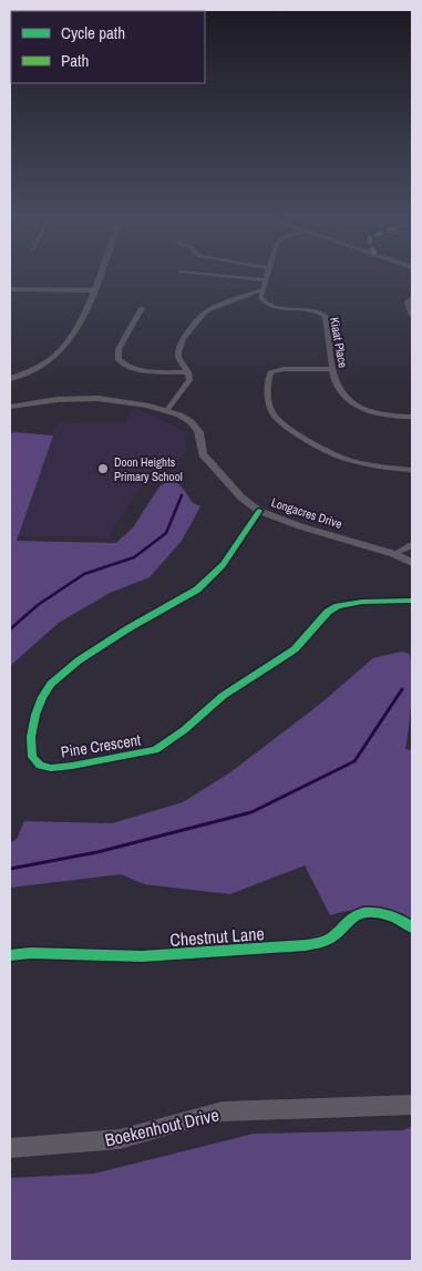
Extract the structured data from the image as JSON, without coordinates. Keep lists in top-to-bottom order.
{
  "streets": {
    "street": [
      "Kiaat Place",
      "Longacres Drive",
      "Pine Crescent",
      "Chestnut Lane",
      "Boekenhout Drive"
    ]
  },
  "crossings": [
    ["Longacres Drive", "Pine Crescent"]
  ],
  "places": ["Doon Heights Primary School"],
  "legend": ["Cycle path", "Path"]
}
